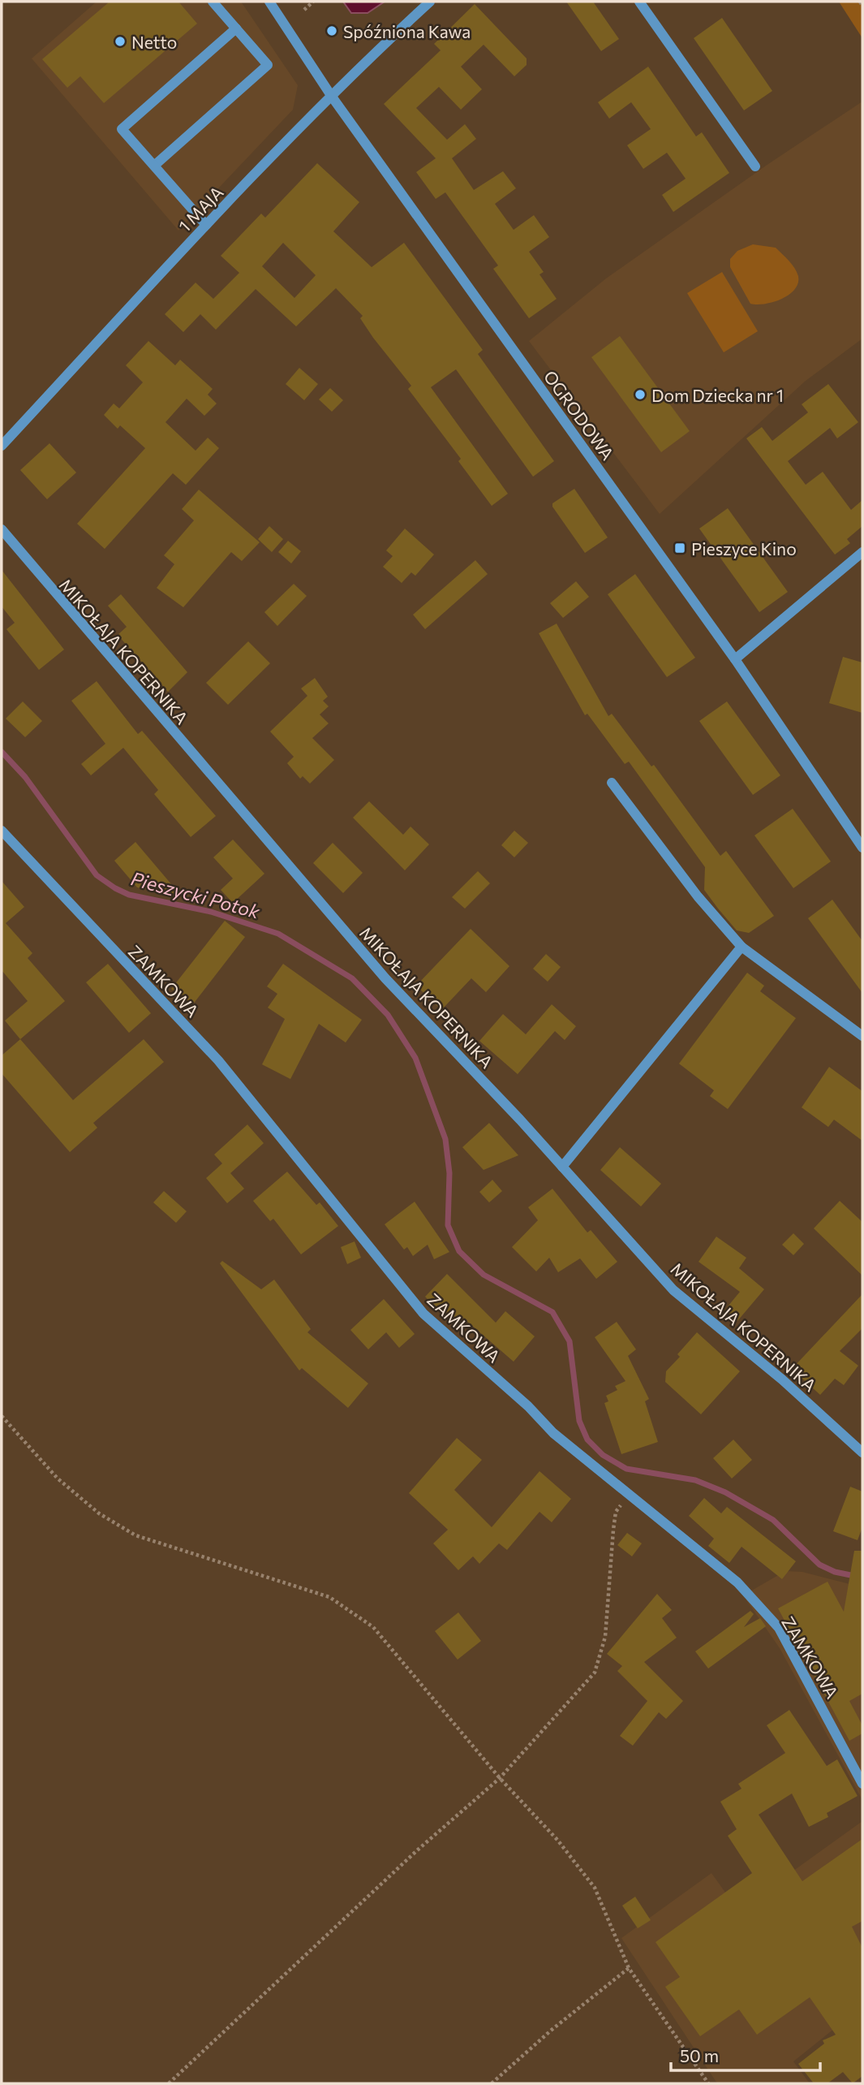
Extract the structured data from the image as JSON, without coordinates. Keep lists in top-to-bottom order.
{
  "streets": {
    "street": [
      "1 MAJA",
      "OGRODOWA",
      "MIKOŁAJA KOPERNIKA",
      "ZAMKOWA"
    ]
  },
  "crossings": [
    ["1 MAJA", "OGRODOWA"]
  ],
  "water": ["Pieszycki Potok"],
  "places": {
    "other": ["Spóźniona Kawa", "Netto", "Dom Dziecka nr 1"],
    "transit": ["Pieszyce Kino"]
  },
  "scale_bar": "50 m"
}
